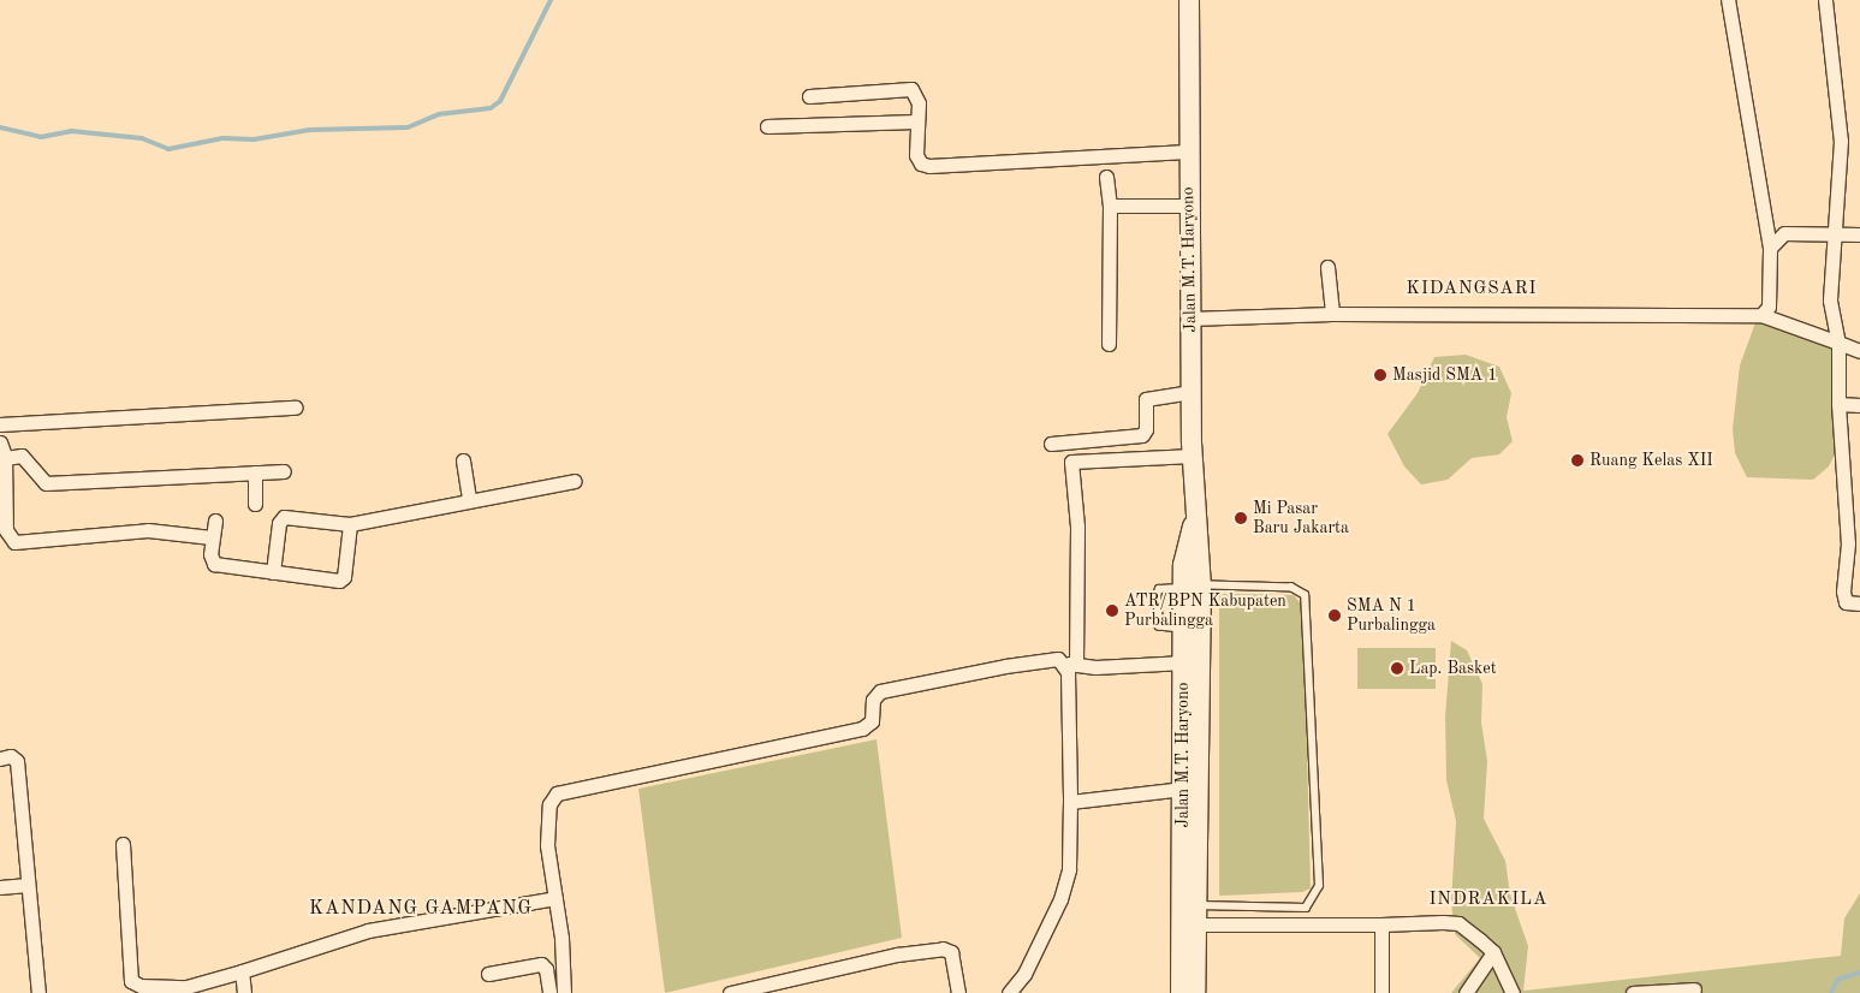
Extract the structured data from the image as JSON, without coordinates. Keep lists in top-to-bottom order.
{
  "streets": {
    "main road": ["Jalan M.T. Haryono"]
  },
  "districts": ["KIDANGSARI", "INDRAKILA", "KANDANG GAMPANG"],
  "places": [
    "Masjid SMA 1",
    "Ruang Kelas XII",
    "Mi Pasar Baru Jakarta",
    "ATR/BPN Kabupaten Purbalingga",
    "SMA N 1 Purbalingga",
    "Lap. Basket"
  ]
}
